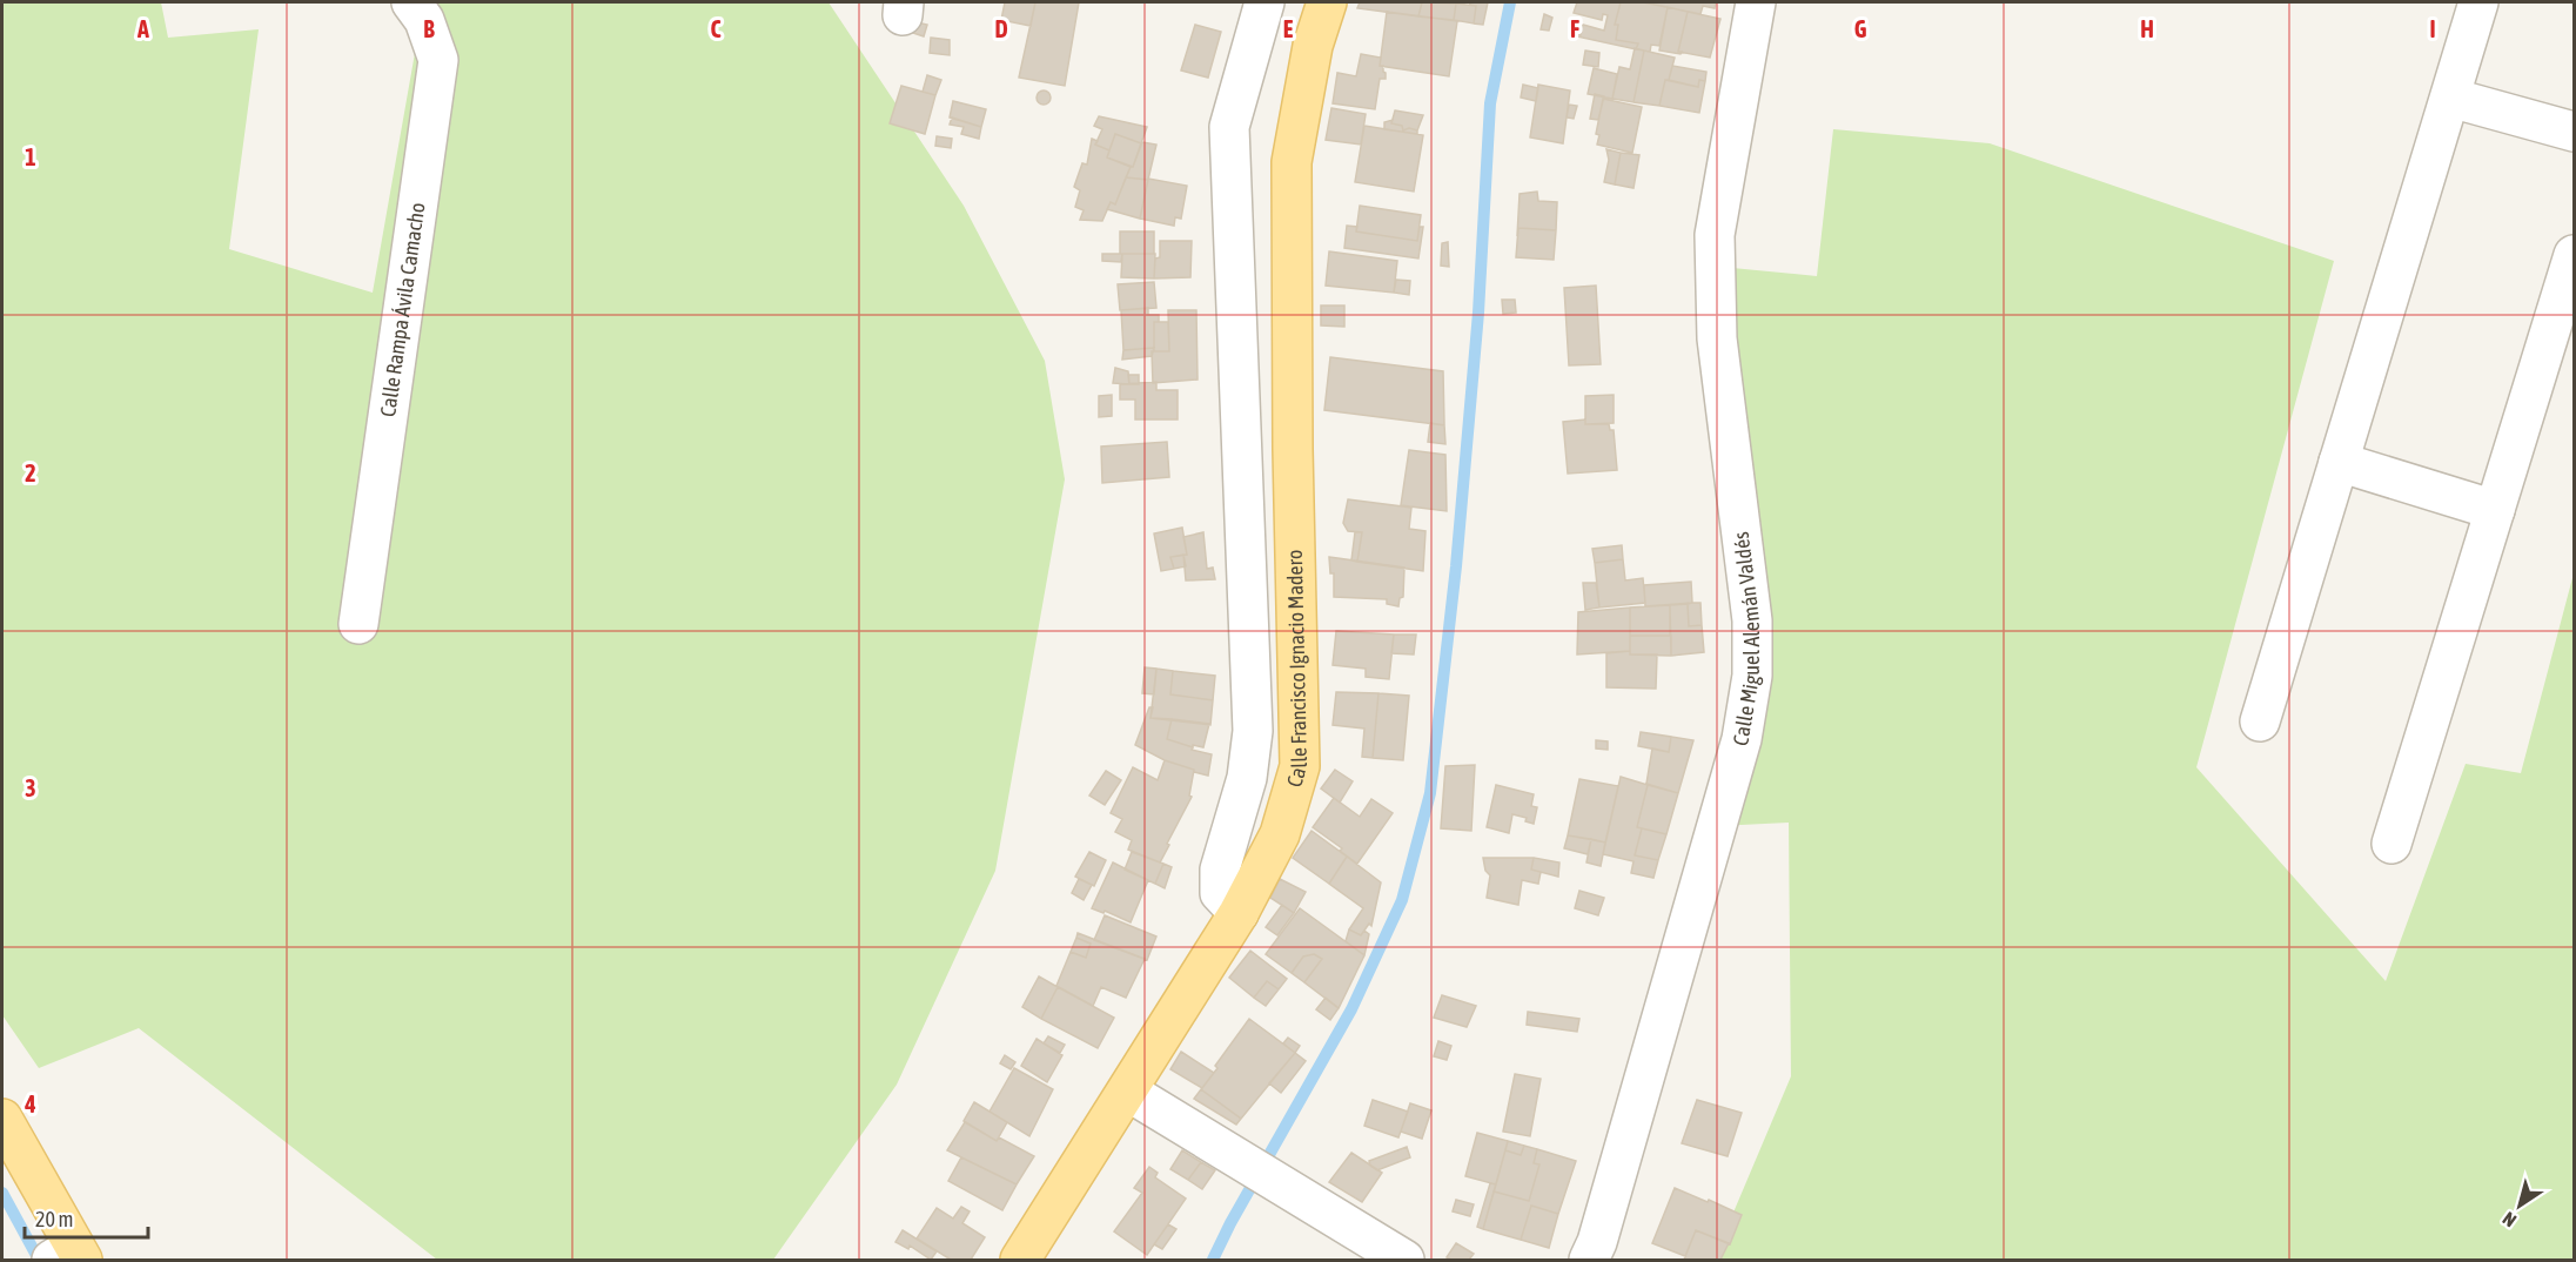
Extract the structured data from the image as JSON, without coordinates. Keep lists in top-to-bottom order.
{
  "streets": {
    "main road": ["Calle Francisco Ignacio Madero"],
    "street": ["Calle Rampa Ávila Camacho", "Calle Miguel Alemán Valdés"]
  },
  "scale_bar": "20 m",
  "north": "bottom left",
  "grid": {
    "columns": [
      "A",
      "B",
      "C",
      "D",
      "E",
      "F",
      "G",
      "H",
      "I"
    ],
    "rows": [
      "1",
      "2",
      "3",
      "4"
    ]
  }
}
